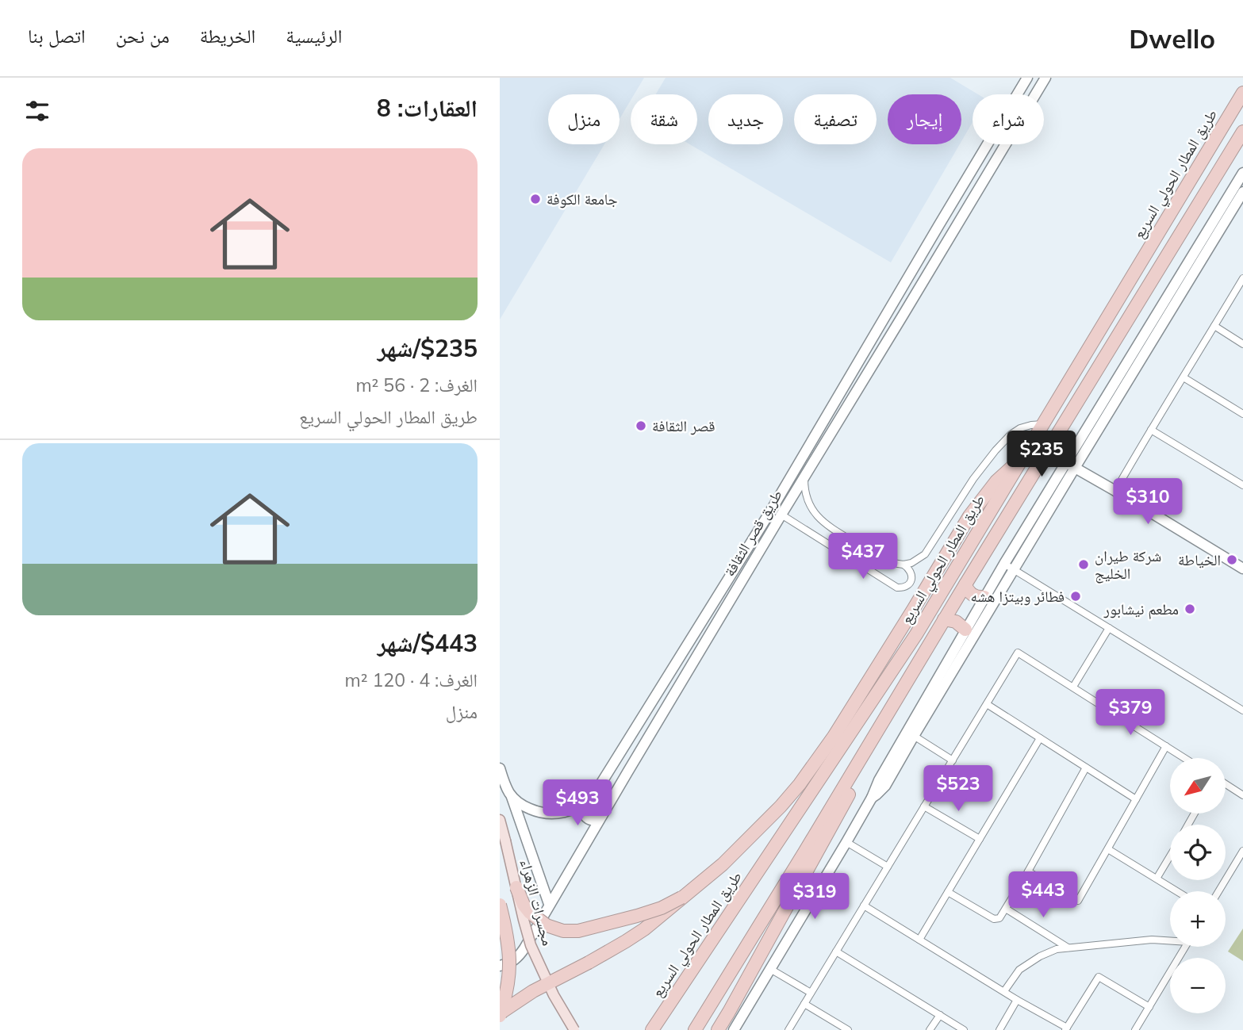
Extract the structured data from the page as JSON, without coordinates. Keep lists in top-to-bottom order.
{
  "streets": {
    "highway": ["طريق المطار الحولي السريع"],
    "main road": ["مجسرات الزهراء"],
    "street": ["طريق قصر الثقافة"]
  },
  "places": [
    "جامعة الكوفة",
    "قصر الثقافة",
    "الخياطة",
    "شركة طيران الخليج",
    "فطائر وبيتزا هشه",
    "مطعم نيشابور"
  ],
  "north": "bottom left",
  "page": {
    "header": "Dwello",
    "nav": [
      "الرئيسية",
      "الخريطة",
      "من نحن",
      "اتصل بنا"
    ],
    "heading": "العقارات: 8",
    "chip": [
      "شراء",
      "إيجار",
      "تصفية",
      "جديد",
      "شقة",
      "منزل"
    ],
    "list": [
      {
        "name": "$235/شهر",
        "note": "الغرف: 2 · 56 m² · طريق المطار الحولي السريع"
      },
      {
        "name": "$443/شهر",
        "note": "الغرف: 4 · 120 m² · منزل"
      }
    ],
    "price": [
      "$235",
      "$310",
      "$437",
      "$379",
      "$523",
      "$493",
      "$443",
      "$319"
    ],
    "map_buttons": ["+", "−"]
  }
}
